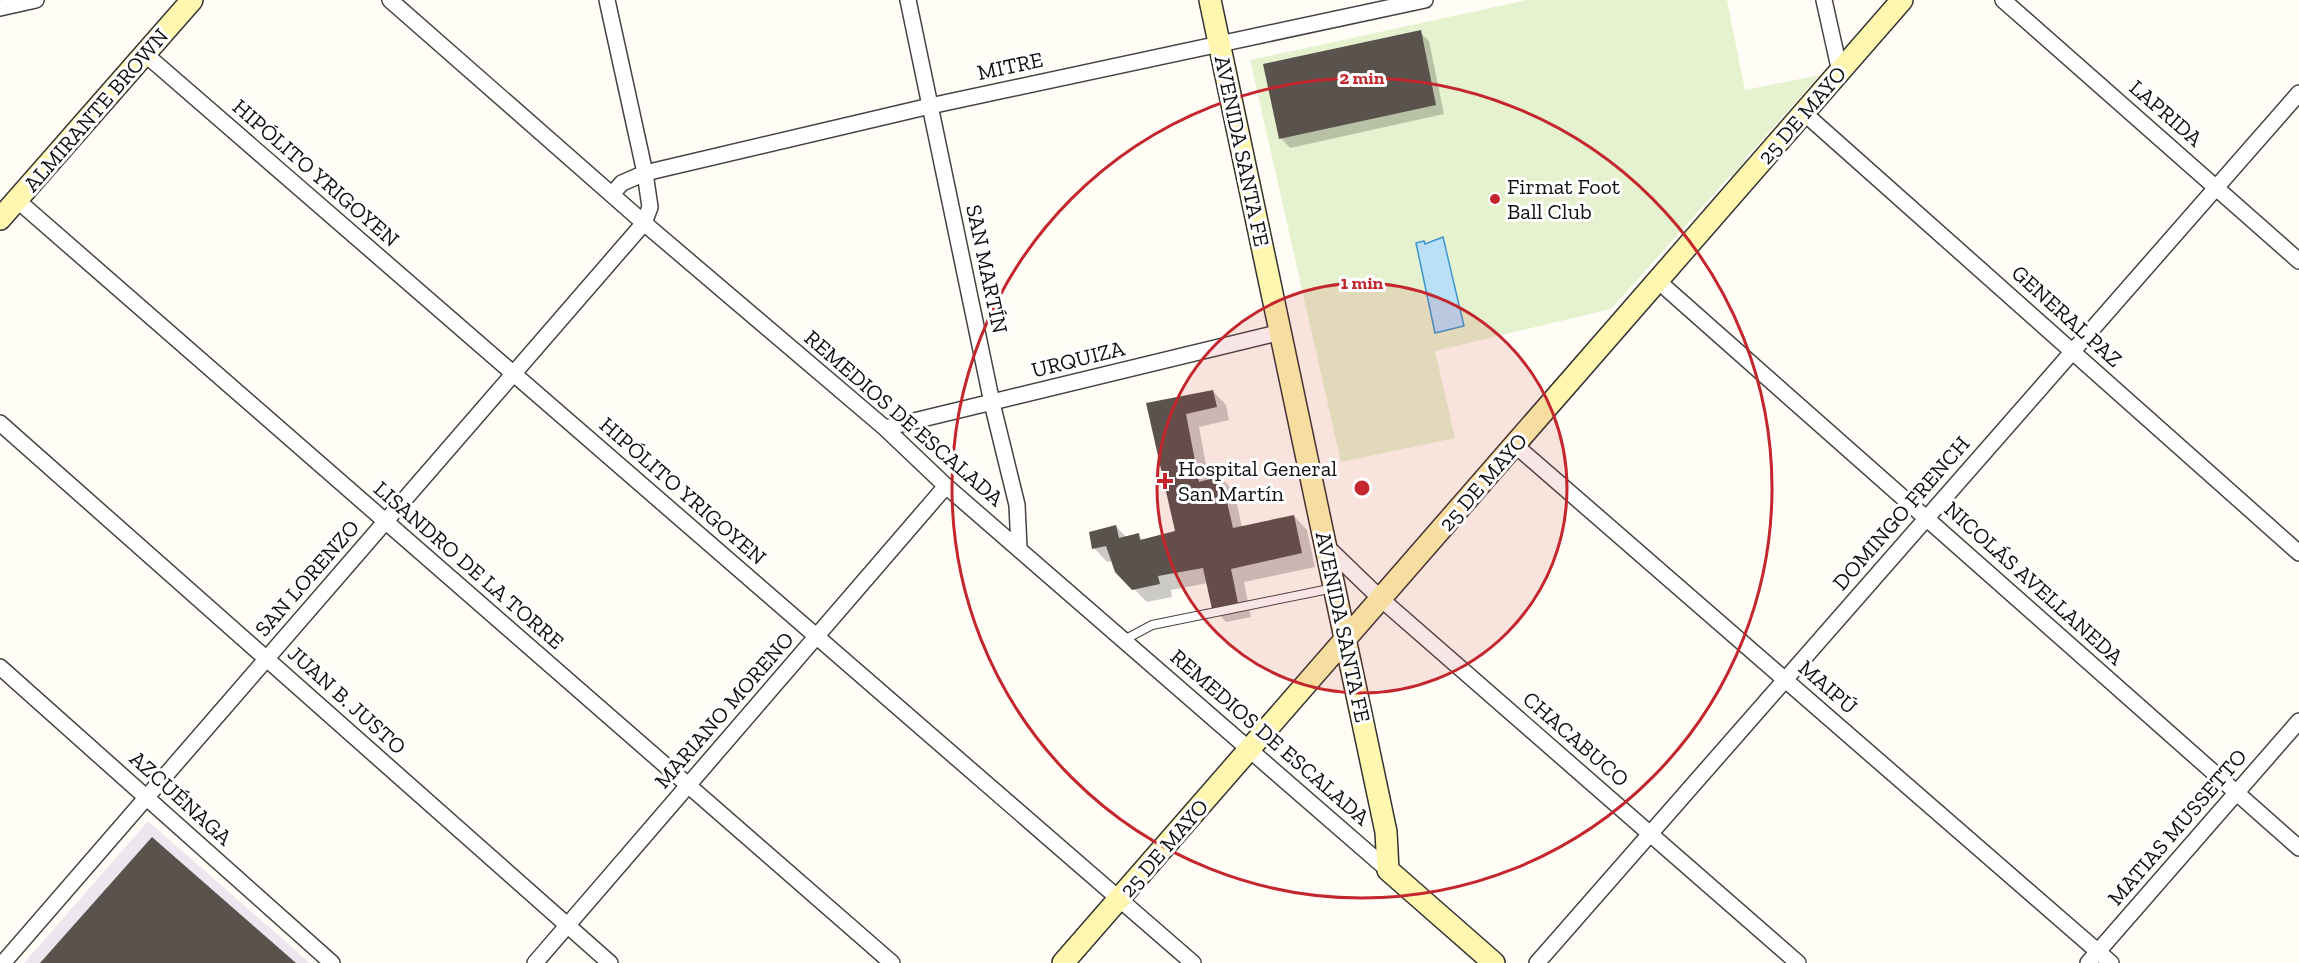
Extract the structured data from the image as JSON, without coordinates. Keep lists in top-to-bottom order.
{
  "streets": {
    "street": [
      "MITRE",
      "ALMIRANTE BROWN",
      "LAPRIDA",
      "25 DE MAYO",
      "AVENIDA SANTA FE",
      "HIPÓLITO YRIGOYEN",
      "SAN MARTÍN",
      "GENERAL PAZ",
      "URQUIZA",
      "REMEDIOS DE ESCALADA",
      "DOMINGO FRENCH",
      "LISANDRO DE LA TORRE",
      "SAN LORENZO",
      "NICOLÁS AVELLANEDA",
      "MAIPÚ",
      "JUAN B. JUSTO",
      "MARIANO MORENO",
      "CHACABUCO",
      "AZCUÉNAGA",
      "MATIAS MUSSETTO"
    ]
  },
  "crossings": [
    ["MITRE", "AVENIDA SANTA FE"],
    ["MITRE", "SAN MARTÍN"],
    ["MITRE", "REMEDIOS DE ESCALADA"],
    ["ALMIRANTE BROWN", "HIPÓLITO YRIGOYEN"],
    ["ALMIRANTE BROWN", "LISANDRO DE LA TORRE"],
    ["LAPRIDA", "DOMINGO FRENCH"],
    ["25 DE MAYO", "AVENIDA SANTA FE"],
    ["25 DE MAYO", "HIPÓLITO YRIGOYEN"],
    ["25 DE MAYO", "GENERAL PAZ"],
    ["25 DE MAYO", "REMEDIOS DE ESCALADA"],
    ["25 DE MAYO", "NICOLÁS AVELLANEDA"],
    ["25 DE MAYO", "MAIPÚ"],
    ["25 DE MAYO", "CHACABUCO"],
    ["AVENIDA SANTA FE", "URQUIZA"],
    ["AVENIDA SANTA FE", "REMEDIOS DE ESCALADA"],
    ["AVENIDA SANTA FE", "CHACABUCO"],
    ["HIPÓLITO YRIGOYEN", "SAN LORENZO"],
    ["HIPÓLITO YRIGOYEN", "MARIANO MORENO"],
    ["SAN MARTÍN", "URQUIZA"],
    ["SAN MARTÍN", "REMEDIOS DE ESCALADA"],
    ["GENERAL PAZ", "DOMINGO FRENCH"],
    ["URQUIZA", "REMEDIOS DE ESCALADA"],
    ["REMEDIOS DE ESCALADA", "SAN LORENZO"],
    ["REMEDIOS DE ESCALADA", "MARIANO MORENO"],
    ["DOMINGO FRENCH", "NICOLÁS AVELLANEDA"],
    ["DOMINGO FRENCH", "MAIPÚ"],
    ["DOMINGO FRENCH", "CHACABUCO"],
    ["LISANDRO DE LA TORRE", "SAN LORENZO"],
    ["LISANDRO DE LA TORRE", "MARIANO MORENO"],
    ["SAN LORENZO", "JUAN B. JUSTO"],
    ["SAN LORENZO", "AZCUÉNAGA"],
    ["NICOLÁS AVELLANEDA", "MATIAS MUSSETTO"],
    ["MAIPÚ", "MATIAS MUSSETTO"],
    ["JUAN B. JUSTO", "MARIANO MORENO"]
  ],
  "places": {
    "other": ["Firmat Foot Ball Club"],
    "health": ["Hospital General San Martín"]
  },
  "rings": ["2 min", "1 min"]
}
